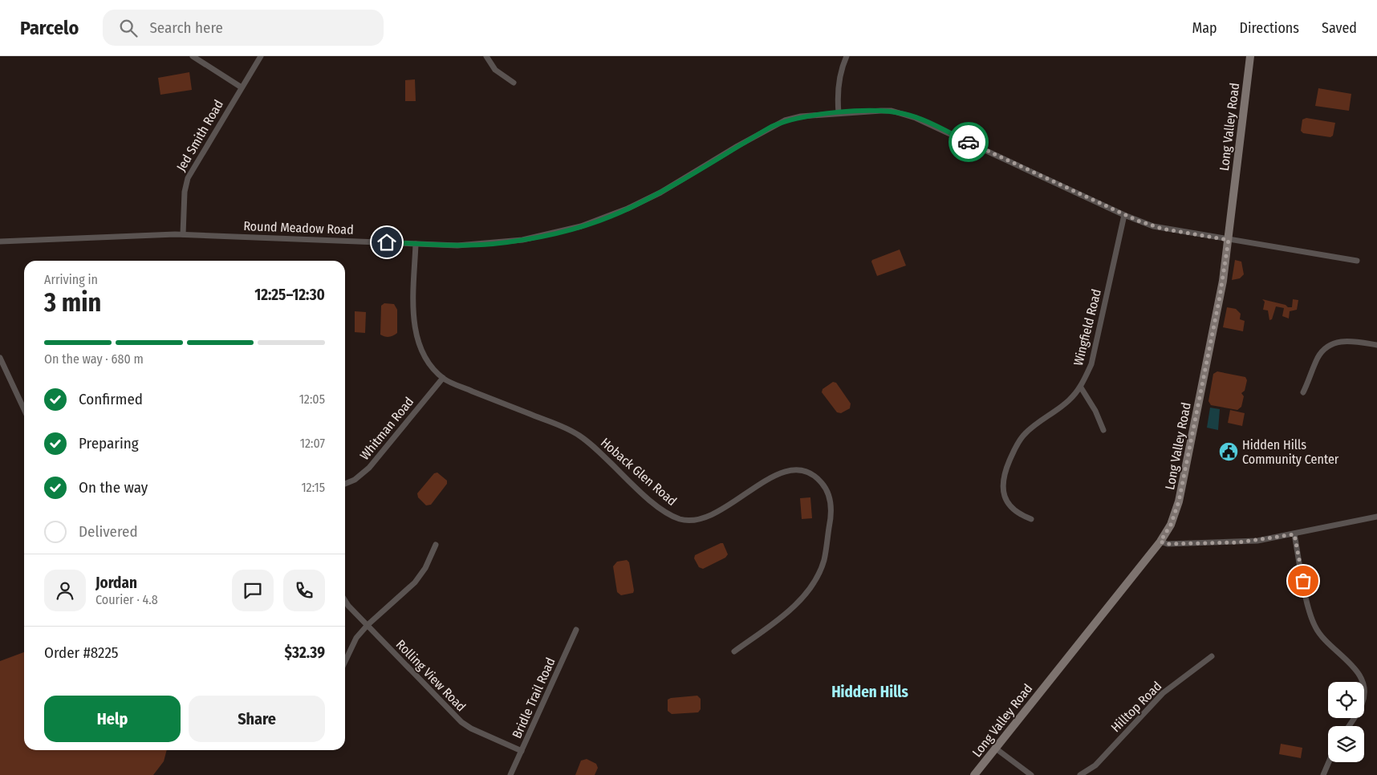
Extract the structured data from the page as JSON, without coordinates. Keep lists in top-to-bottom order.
{
  "streets": {
    "street": [
      "Long Valley Road",
      "Jed Smith Road",
      "Round Meadow Road",
      "Wingfield Road",
      "Whitman Road",
      "Hoback Glen Road",
      "Rolling View Road",
      "Bridle Trail Road",
      "Hilltop Road"
    ]
  },
  "crossings": [
    ["Long Valley Road", "Round Meadow Road"],
    ["Jed Smith Road", "Round Meadow Road"],
    ["Round Meadow Road", "Wingfield Road"],
    ["Round Meadow Road", "Hoback Glen Road"],
    ["Whitman Road", "Hoback Glen Road"],
    ["Rolling View Road", "Bridle Trail Road"]
  ],
  "districts": ["Hidden Hills"],
  "places": {
    "public building": ["Hidden Hills Community Center"]
  },
  "page": {
    "header": "Parcelo",
    "search": "Search here",
    "nav": ["Map", "Directions", "Saved"],
    "heading": ["3 min", "Arriving in", "12:25–12:30"],
    "panel": [
      "Jordan",
      "Courier · 4.8",
      "Order #8225",
      "$32.39"
    ],
    "bar": "On the way · 680 m",
    "list": [
      ["Confirmed", "12:05"],
      ["Preparing", "12:07"],
      ["On the way", "12:15"],
      "Delivered"
    ],
    "buttons": ["Help", "Share"]
  }
}
